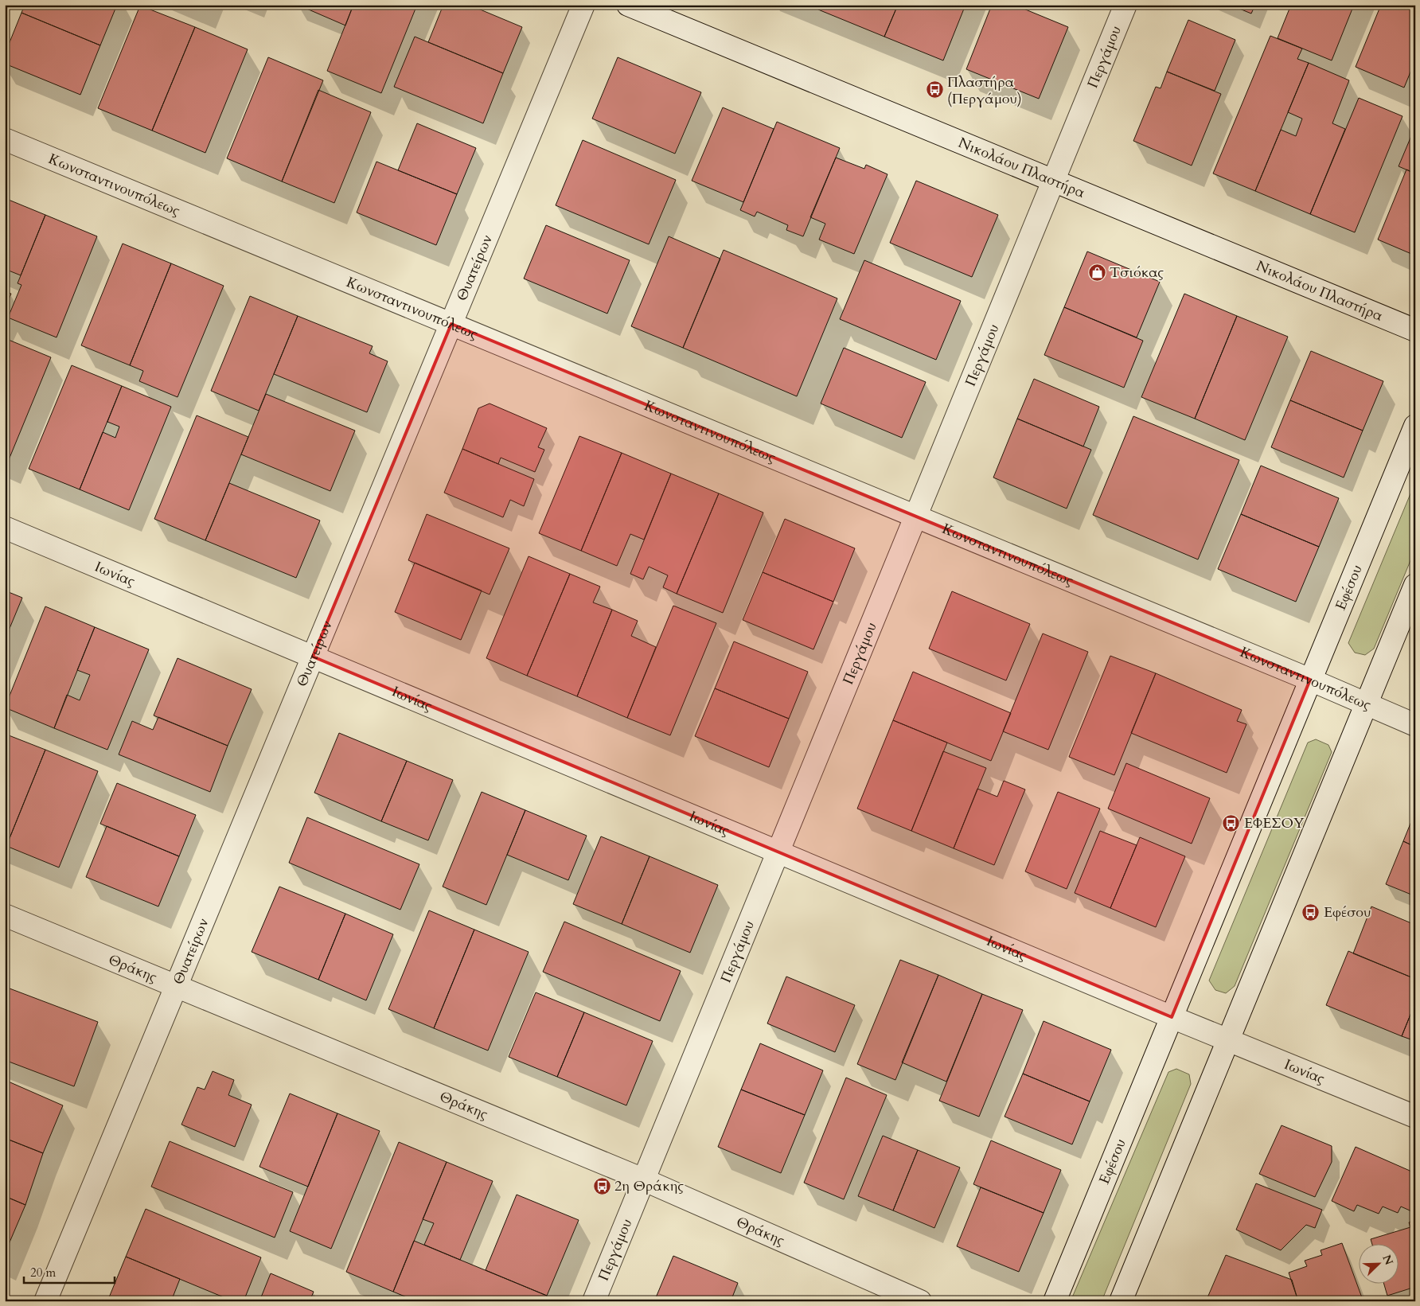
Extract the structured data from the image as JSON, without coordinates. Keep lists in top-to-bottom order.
{
  "streets": {
    "street": [
      "Περγάμου",
      "Νικολάου Πλαστήρα",
      "Κωνσταντινουπόλεως",
      "Θυατείρων",
      "Ιωνίας",
      "Εφέσου",
      "Θράκης"
    ]
  },
  "crossings": [
    ["Περγάμου", "Νικολάου Πλαστήρα"],
    ["Περγάμου", "Κωνσταντινουπόλεως"],
    ["Περγάμου", "Ιωνίας"],
    ["Περγάμου", "Θράκης"],
    ["Κωνσταντινουπόλεως", "Θυατείρων"],
    ["Κωνσταντινουπόλεως", "Εφέσου"],
    ["Θυατείρων", "Ιωνίας"],
    ["Θυατείρων", "Θράκης"],
    ["Ιωνίας", "Εφέσου"]
  ],
  "places": {
    "bus stop": [
      "Πλαστήρα (Περγάμου)",
      "ΕΦΕΣΟΥ",
      "Εφέσου",
      "2η Θράκης"
    ],
    "shop": ["Τσιόκας"]
  },
  "scale_bar": "20 m",
  "north": "top right"
}
